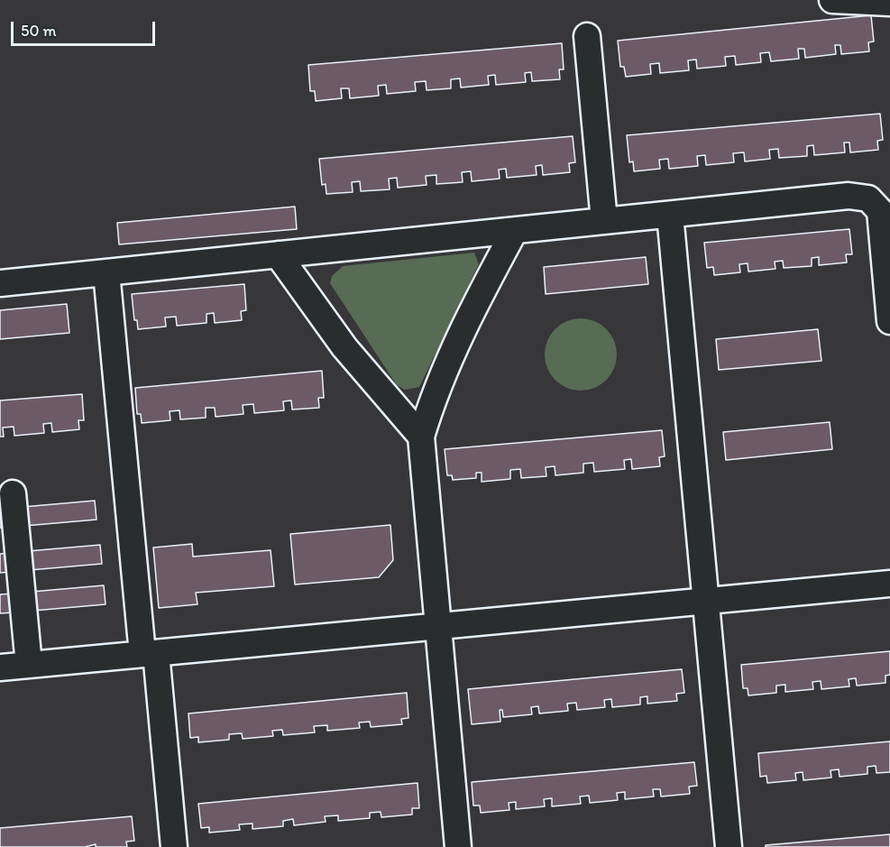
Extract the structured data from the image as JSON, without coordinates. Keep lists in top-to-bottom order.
{
  "scale_bar": "50 m"
}
